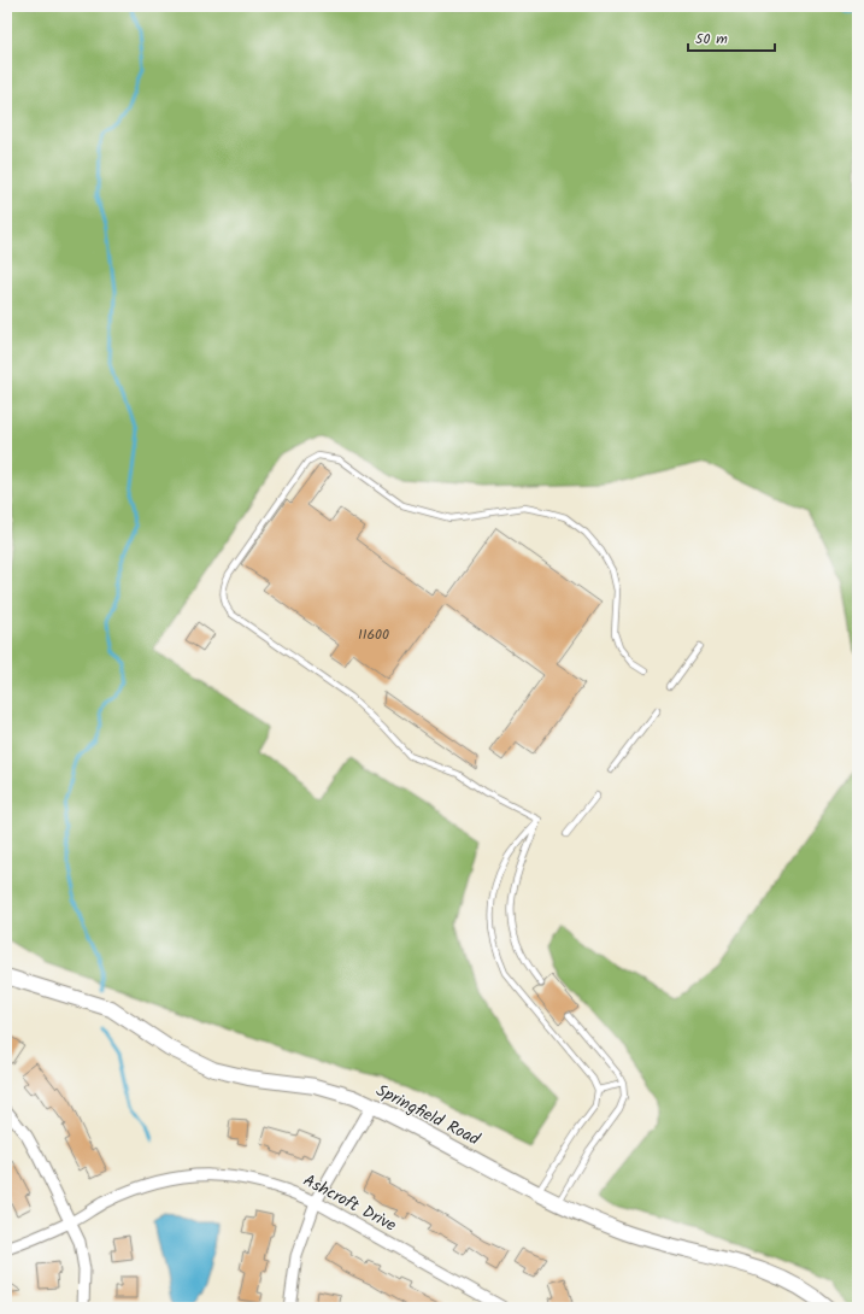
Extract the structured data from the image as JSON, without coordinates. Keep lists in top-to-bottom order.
{
  "streets": {
    "street": ["Springfield Road", "Ashcroft Drive"]
  },
  "house_numbers": ["11600"],
  "scale_bar": "50 m"
}
